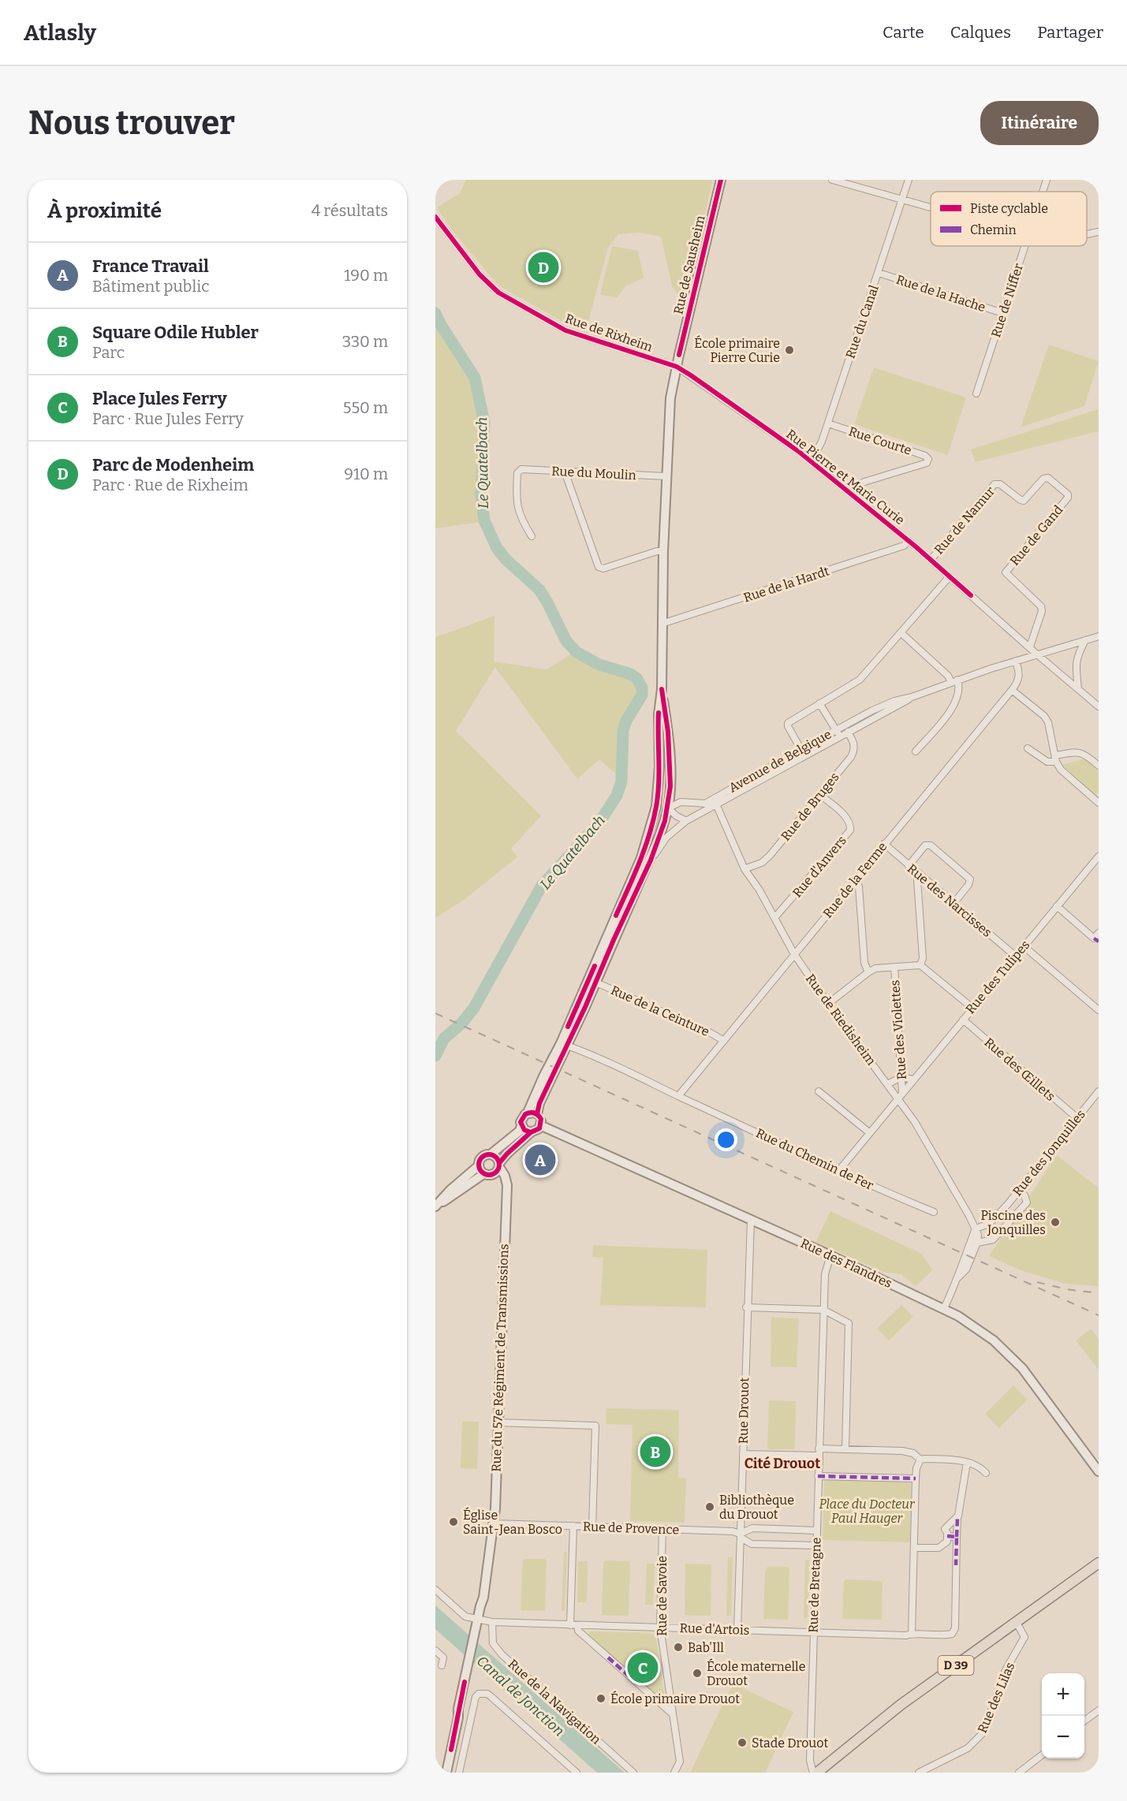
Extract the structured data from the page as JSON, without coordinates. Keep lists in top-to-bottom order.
{
  "streets": {
    "main road": [
      "Rue de Sausheim",
      "Rue des Flandres",
      "Rue du 57e Régiment de Transmissions",
      "D 39"
    ],
    "street": [
      "Rue de la Hache",
      "Rue de Niffer",
      "Rue du Canal",
      "Rue de Rixheim",
      "Rue Courte",
      "Rue du Moulin",
      "Rue Pierre et Marie Curie",
      "Rue de Namur",
      "Rue de Gand",
      "Rue de la Hardt",
      "Avenue de Belgique",
      "Rue de Bruges",
      "Rue d'Anvers",
      "Rue de la Ferme",
      "Rue des Narcisses",
      "Rue des Tulipes",
      "Rue de la Ceinture",
      "Rue de Riedisheim",
      "Rue des Violettes",
      "Rue des Œillets",
      "Rue des Jonquilles",
      "Rue du Chemin de Fer",
      "Rue Drouot",
      "Rue de Provence",
      "Rue de Bretagne",
      "Rue de Savoie",
      "Rue d'Artois",
      "Rue des Lilas",
      "Rue de la Navigation"
    ]
  },
  "crossings": [
    ["Rue de Sausheim", "Rue de Rixheim"],
    ["Rue de Sausheim", "Rue du Moulin"],
    ["Rue de Sausheim", "Rue Pierre et Marie Curie"],
    ["Rue de Sausheim", "Rue de la Hardt"],
    ["Rue de Sausheim", "Avenue de Belgique"],
    ["Rue de Sausheim", "Rue de la Ceinture"],
    ["Rue de Sausheim", "Rue du Chemin de Fer"],
    ["Rue de Sausheim", "Rue des Flandres"],
    ["Rue de la Hache", "Rue de Niffer"],
    ["Rue de la Hache", "Rue du Canal"],
    ["Rue du Canal", "Rue Courte"],
    ["Rue du Canal", "Rue Pierre et Marie Curie"],
    ["Rue de Rixheim", "Rue Pierre et Marie Curie"],
    ["Rue Courte", "Rue Pierre et Marie Curie"],
    ["Rue Pierre et Marie Curie", "Rue de Namur"],
    ["Rue Pierre et Marie Curie", "Rue de Gand"],
    ["Rue Pierre et Marie Curie", "Rue de la Hardt"],
    ["Rue Pierre et Marie Curie", "Avenue de Belgique"],
    ["Rue de Namur", "Rue de Gand"],
    ["Avenue de Belgique", "Rue de Bruges"],
    ["Avenue de Belgique", "Rue de la Ferme"],
    ["Avenue de Belgique", "Rue de Riedisheim"],
    ["Rue de Bruges", "Rue d'Anvers"],
    ["Rue de Bruges", "Rue de Riedisheim"],
    ["Rue d'Anvers", "Rue de Riedisheim"],
    ["Rue de la Ferme", "Rue des Narcisses"],
    ["Rue de la Ferme", "Rue de la Ceinture"],
    ["Rue de la Ferme", "Rue de Riedisheim"],
    ["Rue de la Ferme", "Rue du Chemin de Fer"],
    ["Rue des Narcisses", "Rue des Tulipes"],
    ["Rue des Tulipes", "Rue de Riedisheim"],
    ["Rue des Tulipes", "Rue des Violettes"],
    ["Rue des Tulipes", "Rue des Œillets"],
    ["Rue des Tulipes", "Rue du Chemin de Fer"],
    ["Rue de Riedisheim", "Rue des Jonquilles"],
    ["Rue des Œillets", "Rue des Jonquilles"],
    ["Rue des Flandres", "Rue Drouot"],
    ["Rue des Flandres", "Rue de Bretagne"],
    ["Rue du 57e Régiment de Transmissions", "Rue de Provence"],
    ["Rue Drouot", "Rue de Provence"],
    ["Rue Drouot", "Rue d'Artois"],
    ["Rue de Provence", "Rue de Bretagne"],
    ["Rue de Provence", "Rue de Savoie"],
    ["Rue de Bretagne", "Rue d'Artois"],
    ["Rue de Savoie", "Rue d'Artois"],
    ["Rue d'Artois", "Rue de la Navigation"],
    ["D 39", "Rue des Lilas"]
  ],
  "districts": ["Cité Drouot"],
  "water": ["Le Quatelbach", "Canal de Jonction"],
  "parks": ["Place du Docteur Paul Hauger"],
  "places": [
    "École primaire Pierre Curie",
    "Piscine des Jonquilles",
    "Bibliothèque du Drouot",
    "Église Saint-Jean Bosco",
    "Bab'Ill",
    "École maternelle Drouot",
    "École primaire Drouot",
    "Stade Drouot"
  ],
  "legend": ["Piste cyclable", "Chemin"],
  "page": {
    "header": "Atlasly",
    "nav": ["Carte", "Calques", "Partager"],
    "buttons": "Itinéraire",
    "title": "Nous trouver",
    "heading": ["À proximité", "4 résultats"],
    "list": [
      {
        "mark": "A",
        "name": "France Travail",
        "note": "Bâtiment public",
        "value": "190 m"
      },
      {
        "mark": "B",
        "name": "Square Odile Hubler",
        "note": "Parc",
        "value": "330 m"
      },
      {
        "mark": "C",
        "name": "Place Jules Ferry",
        "note": "Parc · Rue Jules Ferry",
        "value": "550 m"
      },
      {
        "mark": "D",
        "name": "Parc de Modenheim",
        "note": "Parc · Rue de Rixheim",
        "value": "910 m"
      }
    ],
    "pins": [
      "D",
      "A",
      "B",
      "C"
    ],
    "map_buttons": ["+", "−"]
  }
}
